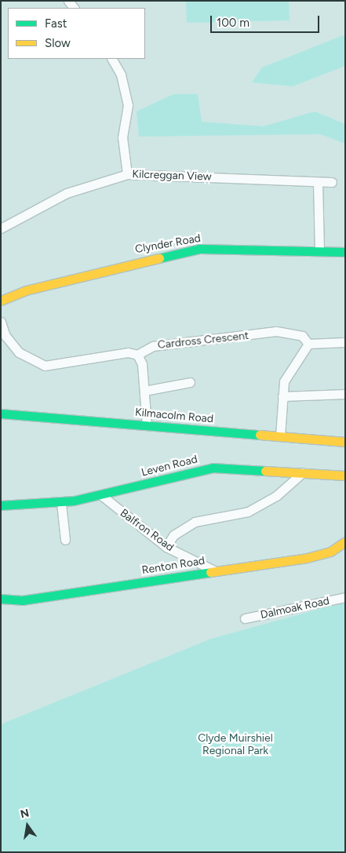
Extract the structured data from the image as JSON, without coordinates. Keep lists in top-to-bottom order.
{
  "streets": {
    "street": [
      "Kilcreggan View",
      "Clynder Road",
      "Cardross Crescent",
      "Kilmacolm Road",
      "Leven Road",
      "Balfron Road",
      "Renton Road",
      "Dalmoak Road"
    ]
  },
  "crossings": [
    ["Leven Road", "Balfron Road"],
    ["Balfron Road", "Renton Road"]
  ],
  "parks": ["Clyde Muirshiel Regional Park"],
  "legend": ["Fast", "Slow"],
  "scale_bar": "100 m",
  "north": "top"
}
